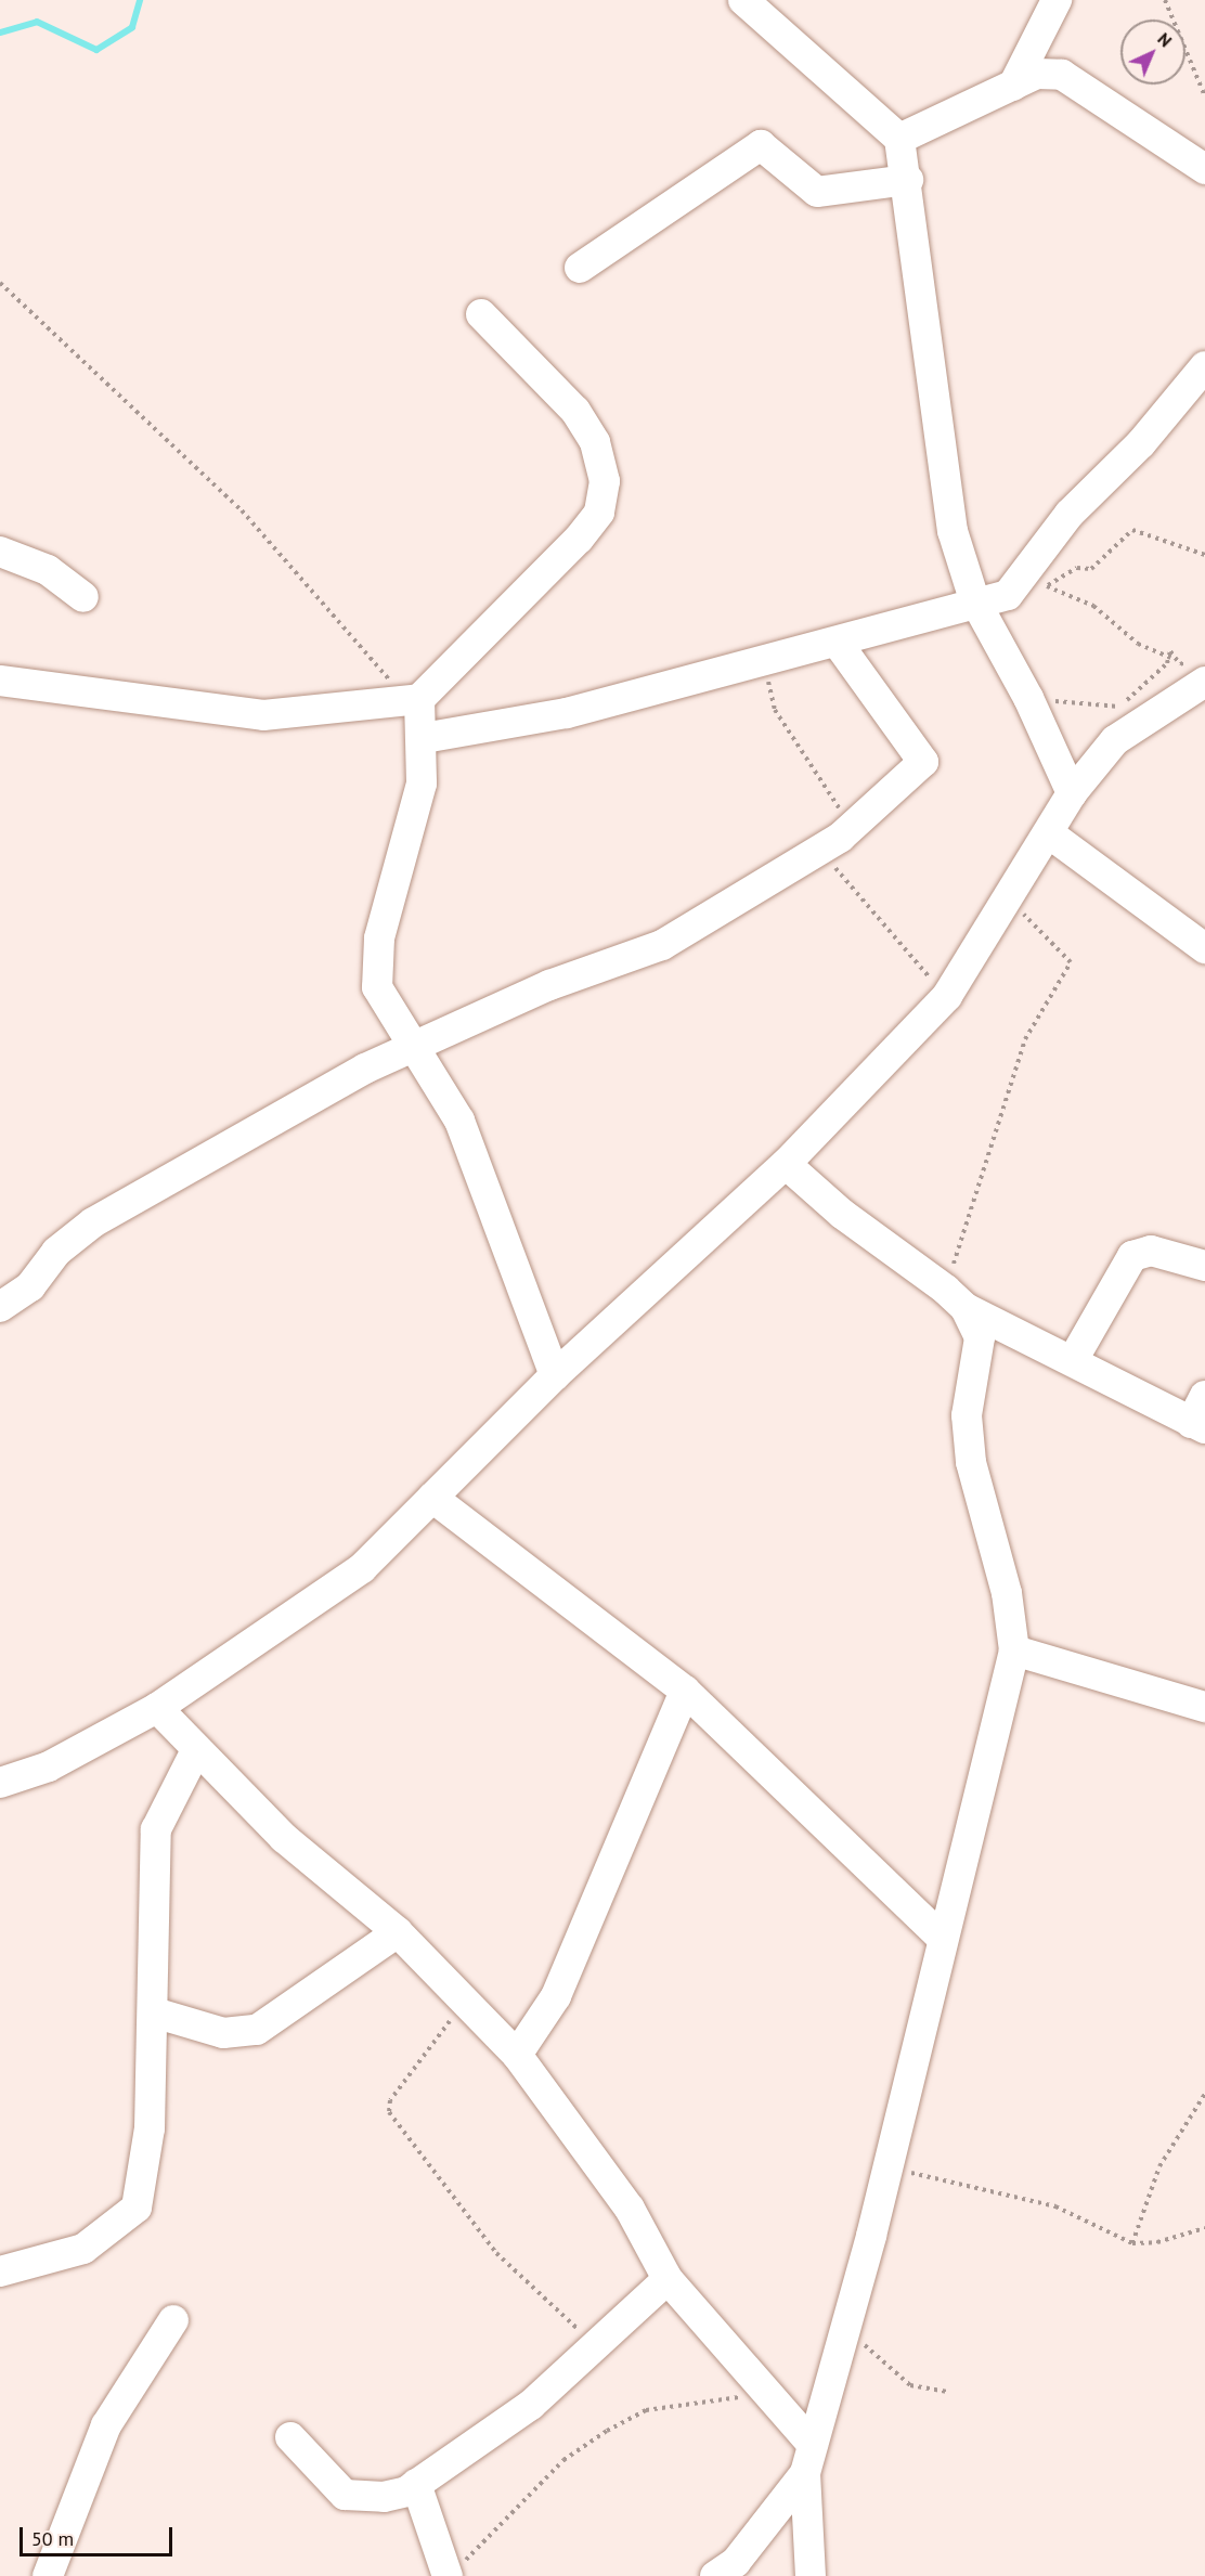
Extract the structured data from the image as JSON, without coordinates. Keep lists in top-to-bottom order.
{
  "scale_bar": "50 m",
  "north": "top right"
}
